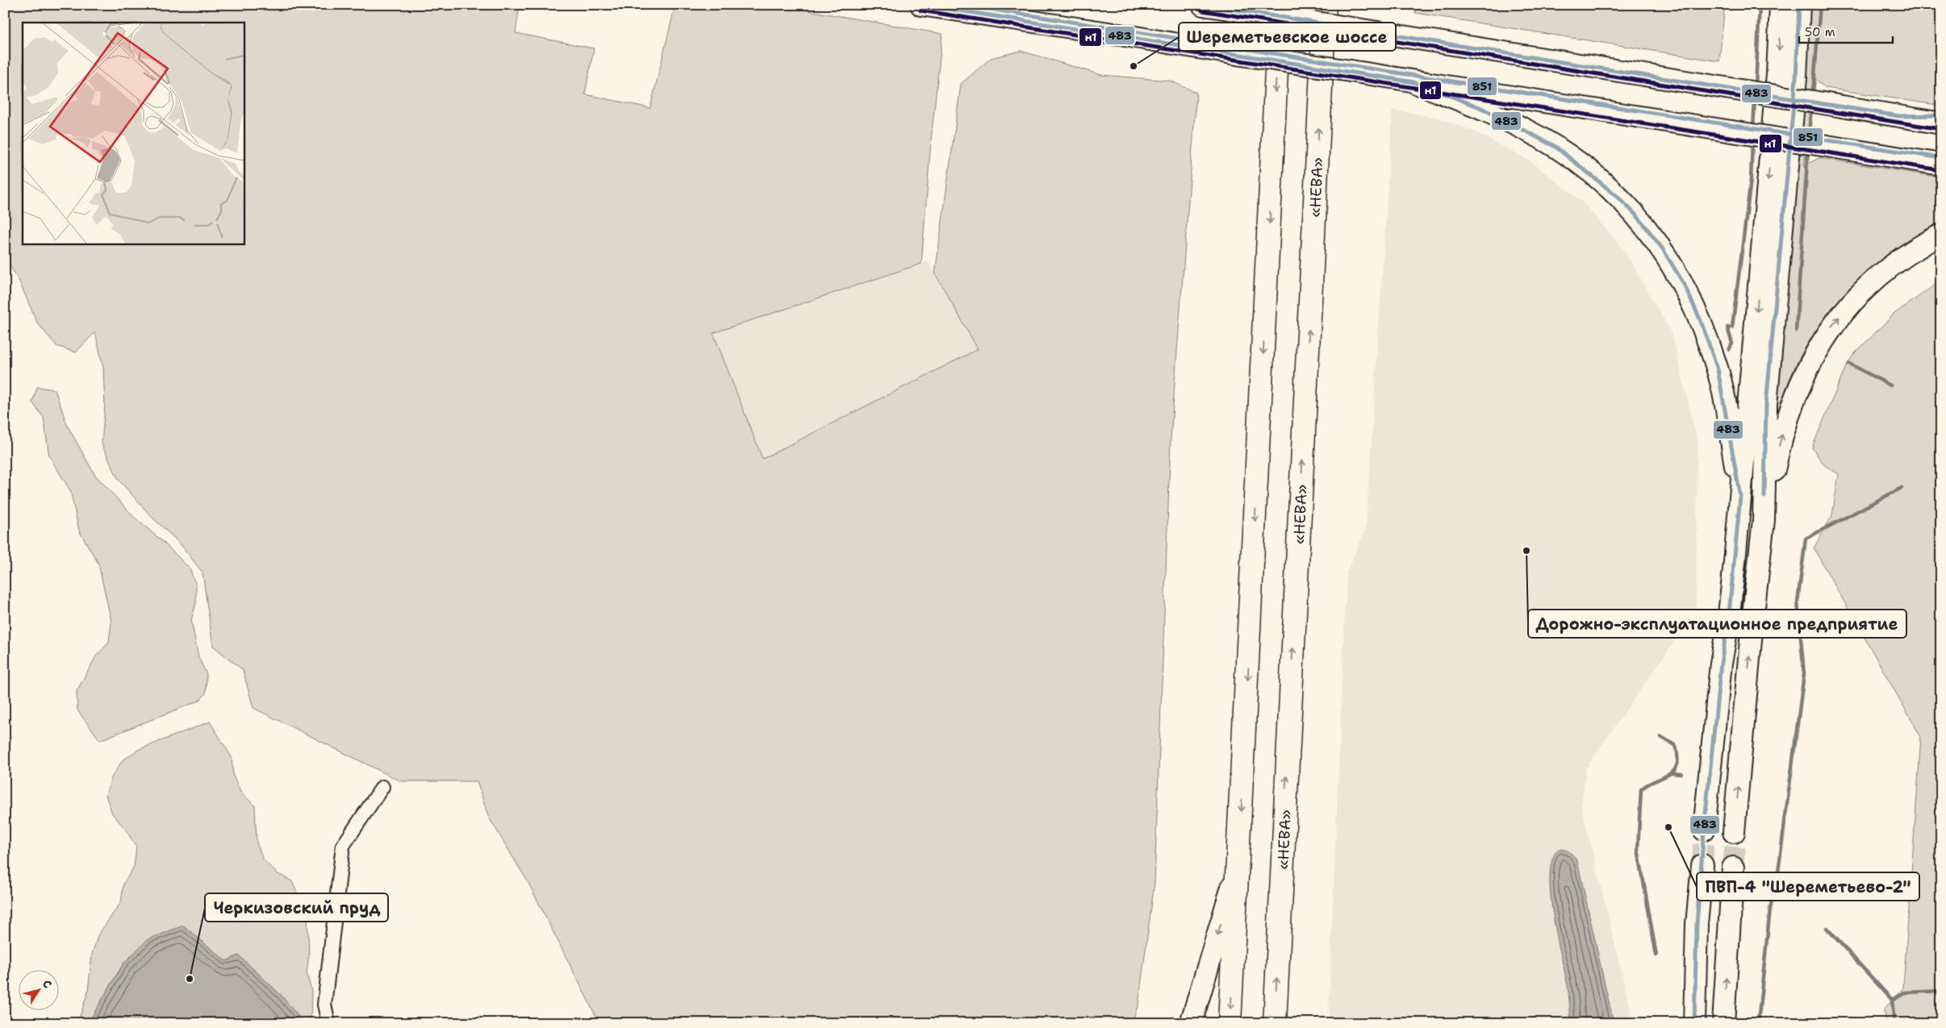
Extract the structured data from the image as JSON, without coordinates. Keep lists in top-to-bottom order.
{
  "streets": {
    "highway": ["«НЕВА»"]
  },
  "places": [
    "Шереметьевское шоссе",
    "Дорожно-эксплуатационное предприятие",
    "ПВП-4 \"Шереметьево-2\"",
    "Черкизовский пруд"
  ],
  "lines": ["transit line 483", "transit line 851", "transit line н1"],
  "scale_bar": "50 m",
  "north": "top right"
}
